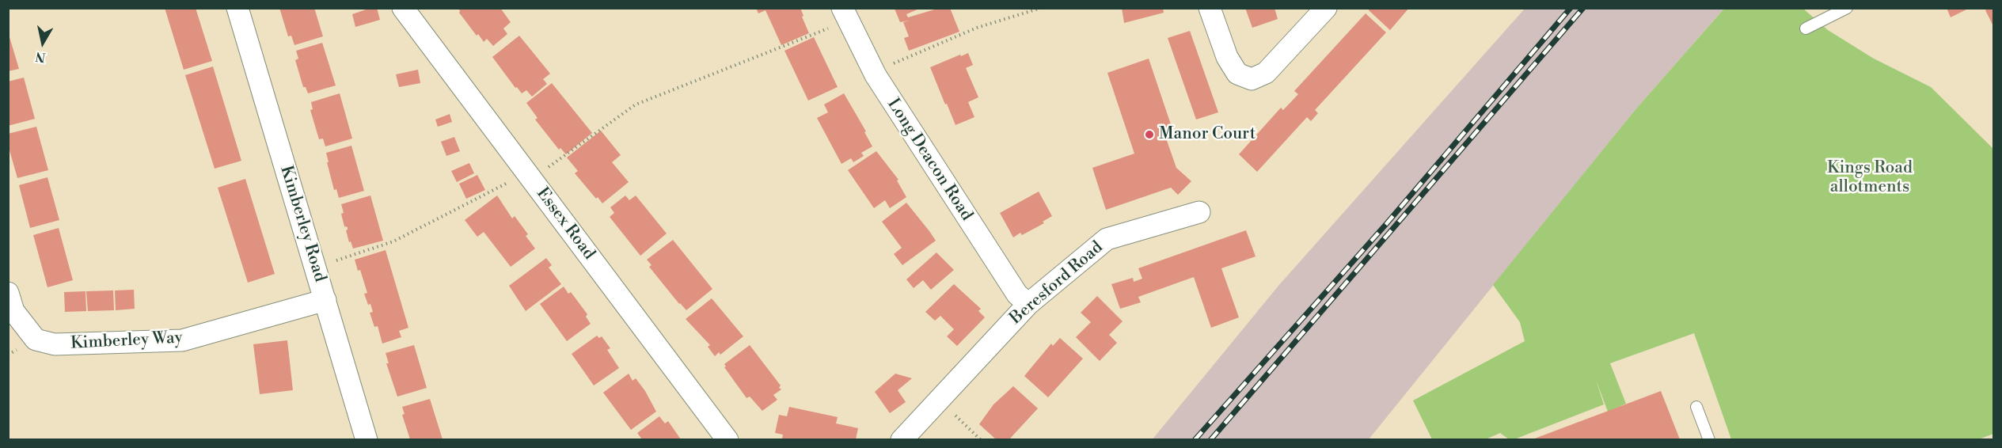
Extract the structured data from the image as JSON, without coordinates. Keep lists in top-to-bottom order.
{
  "streets": {
    "street": [
      "Long Deacon Road",
      "Kimberley Road",
      "Essex Road",
      "Beresford Road",
      "Kimberley Way"
    ]
  },
  "crossings": [
    ["Long Deacon Road", "Beresford Road"],
    ["Kimberley Road", "Kimberley Way"]
  ],
  "parks": ["Kings Road allotments"],
  "places": ["Manor Court"],
  "north": "bottom"
}
